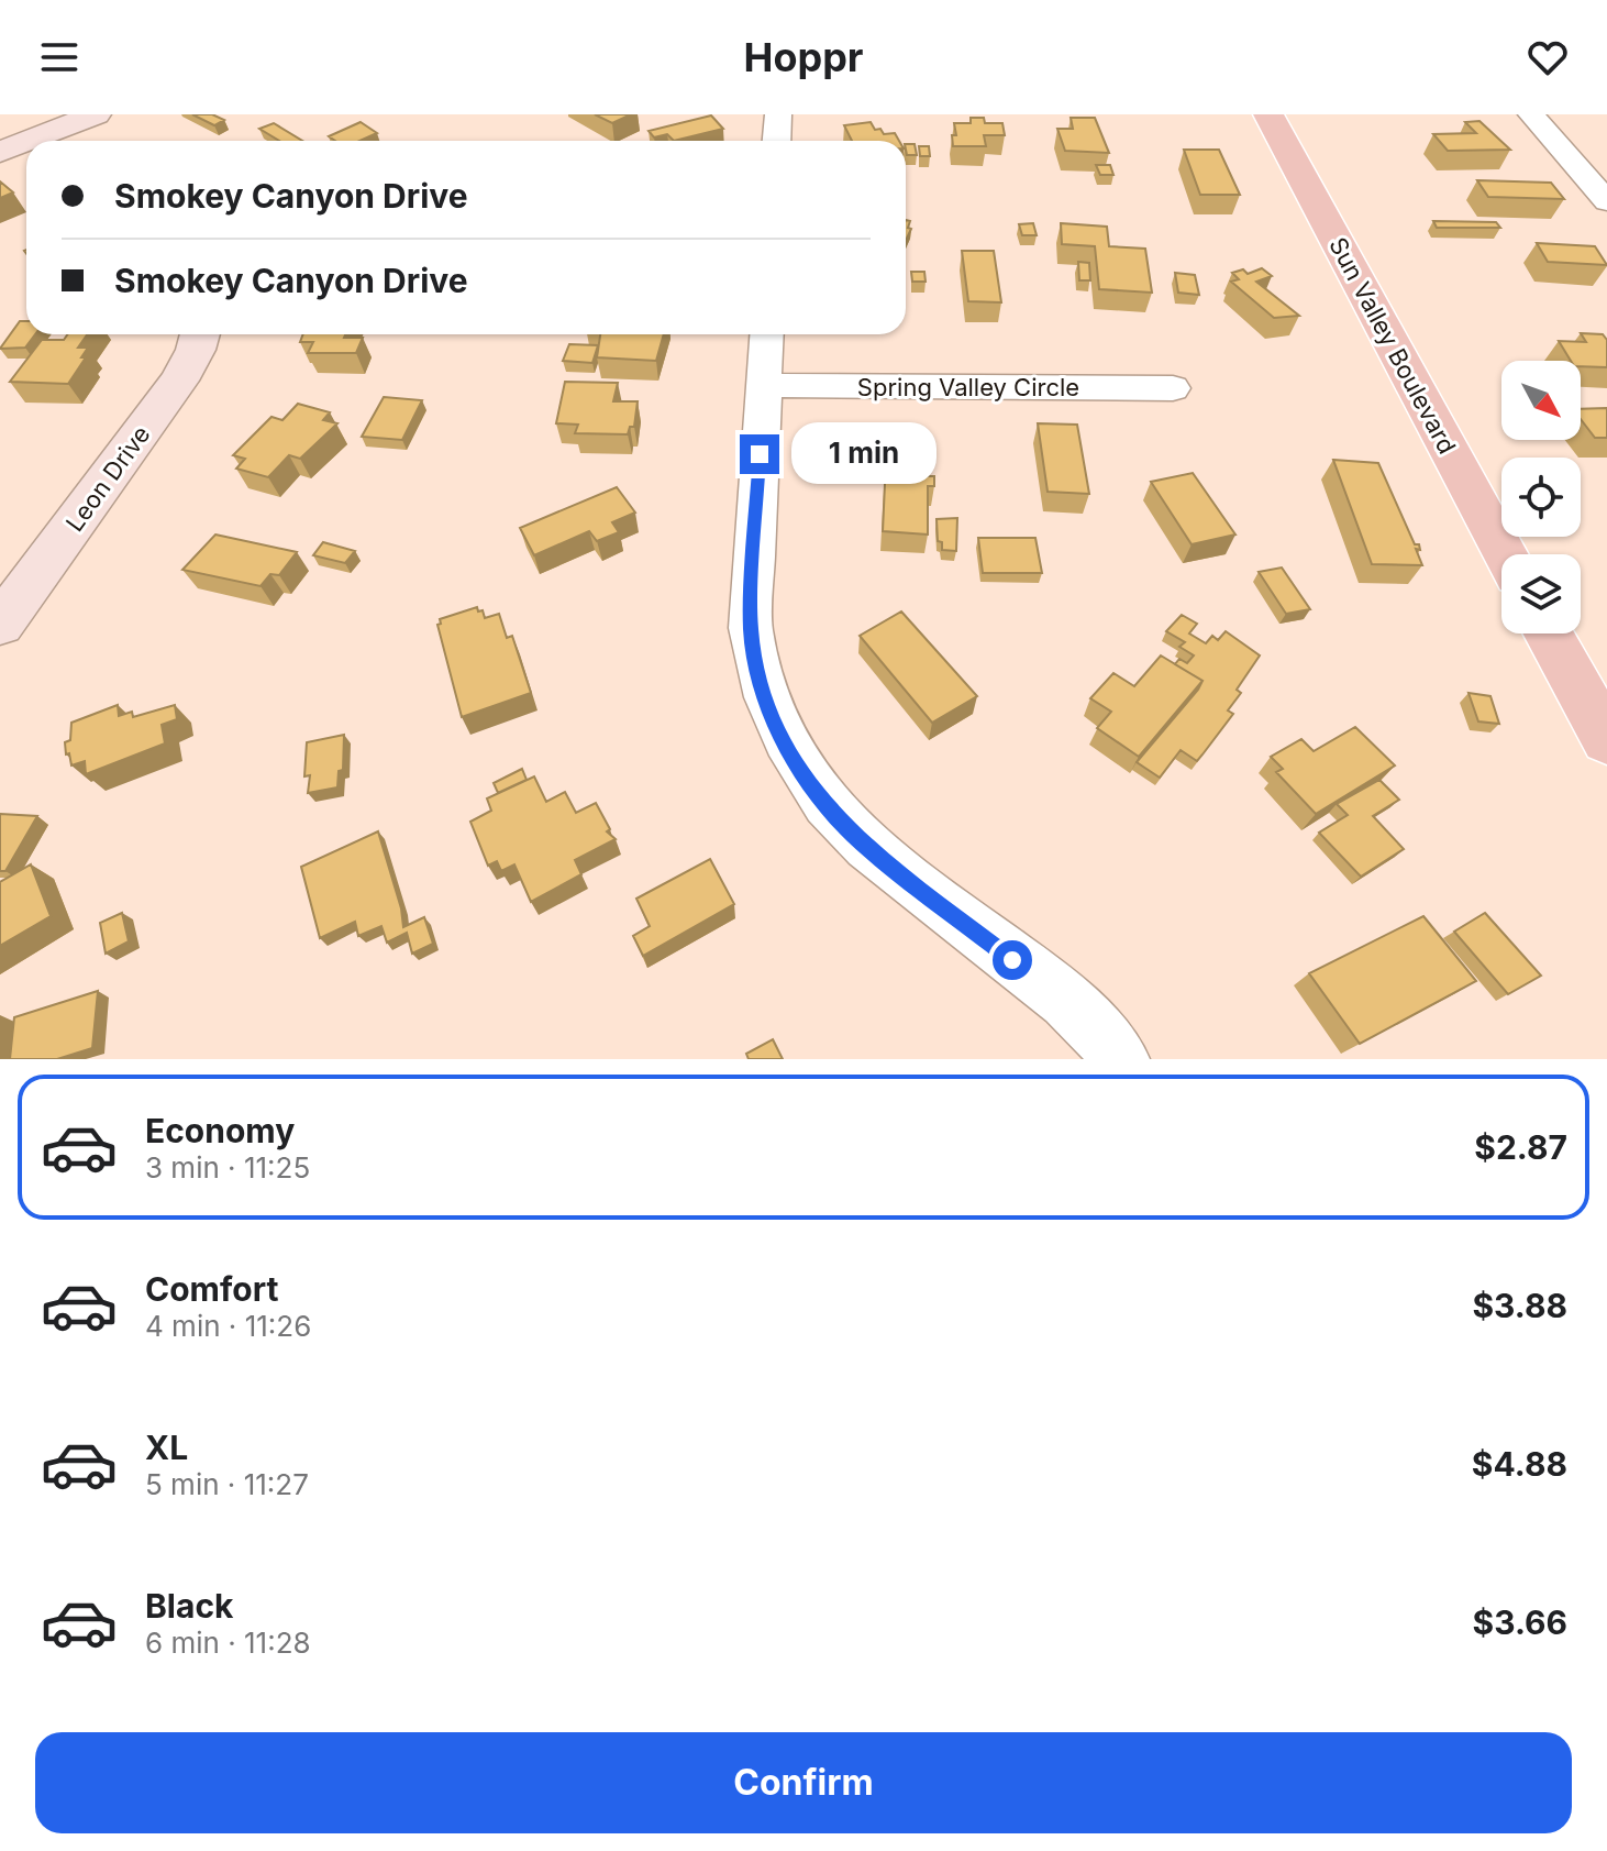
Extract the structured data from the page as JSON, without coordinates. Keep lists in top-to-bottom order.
{
  "streets": {
    "main road": ["Sun Valley Boulevard"],
    "street": ["Spring Valley Circle", "Leon Drive"]
  },
  "north": "bottom right",
  "page": {
    "header": "Hoppr",
    "banner": ["Smokey Canyon Drive", "Smokey Canyon Drive"],
    "bubble": "1 min",
    "list": [
      {
        "name": "Economy",
        "note": "3 min · 11:25",
        "value": "$2.87"
      },
      {
        "name": "Comfort",
        "note": "4 min · 11:26",
        "value": "$3.88"
      },
      {
        "name": "XL",
        "note": "5 min · 11:27",
        "value": "$4.88"
      },
      {
        "name": "Black",
        "note": "6 min · 11:28",
        "value": "$3.66"
      }
    ],
    "buttons": "Confirm"
  }
}
